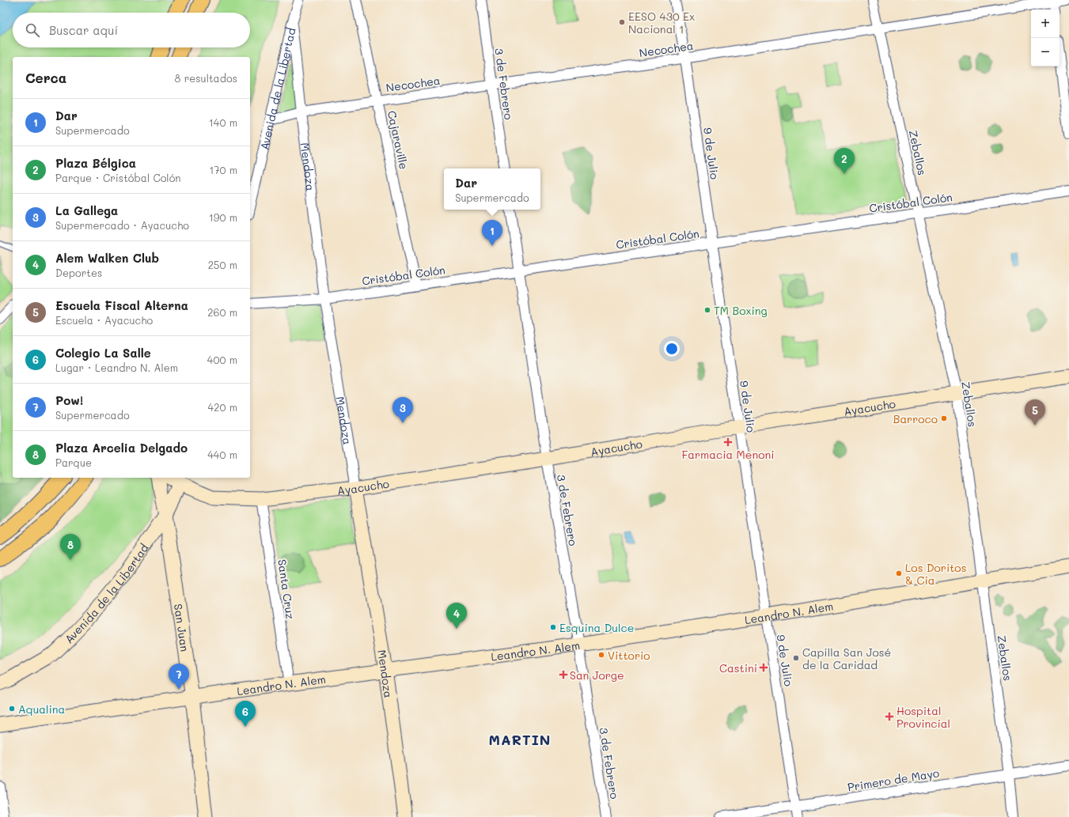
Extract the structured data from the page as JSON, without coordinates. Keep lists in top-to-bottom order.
{
  "streets": {
    "main road": [
      "Avenida de la Libertad",
      "Mendoza",
      "Ayacucho",
      "Leandro N. Alem",
      "San Juan"
    ],
    "street": [
      "Necochea",
      "3 de Febrero",
      "Cajaraville",
      "Zeballos",
      "9 de Julio",
      "Cristóbal Colón",
      "Santa Cruz",
      "Primero de Mayo"
    ]
  },
  "crossings": [
    ["Necochea", "3 de Febrero"],
    ["Necochea", "Avenida de la Libertad"],
    ["Necochea", "Cajaraville"],
    ["Necochea", "Zeballos"],
    ["Necochea", "9 de Julio"],
    ["Necochea", "Mendoza"],
    ["3 de Febrero", "Cristóbal Colón"],
    ["3 de Febrero", "Ayacucho"],
    ["3 de Febrero", "Leandro N. Alem"],
    ["Avenida de la Libertad", "Mendoza"],
    ["Avenida de la Libertad", "Ayacucho"],
    ["Avenida de la Libertad", "San Juan"],
    ["Cajaraville", "Cristóbal Colón"],
    ["Zeballos", "Cristóbal Colón"],
    ["Zeballos", "Ayacucho"],
    ["Zeballos", "Leandro N. Alem"],
    ["Zeballos", "Primero de Mayo"],
    ["9 de Julio", "Cristóbal Colón"],
    ["9 de Julio", "Ayacucho"],
    ["9 de Julio", "Leandro N. Alem"],
    ["9 de Julio", "Primero de Mayo"],
    ["Mendoza", "Cristóbal Colón"],
    ["Mendoza", "Ayacucho"],
    ["Mendoza", "Leandro N. Alem"],
    ["Ayacucho", "Santa Cruz"],
    ["Santa Cruz", "Leandro N. Alem"],
    ["Leandro N. Alem", "San Juan"]
  ],
  "districts": ["MARTIN"],
  "places": {
    "other": [
      "EESO 430 Ex Nacional 1",
      "TM Boxing",
      "Barroco",
      "Los Doritos & Cia",
      "Esquina Dulce",
      "Vittorio",
      "Capilla San José de la Caridad",
      "Aqualina"
    ],
    "health": [
      "Farmacia Menoni",
      "Castini",
      "San Jorge",
      "Hospital Provincial"
    ]
  },
  "page": {
    "map_buttons": ["+", "−"],
    "search": "Buscar aquí",
    "heading": ["Cerca", "8 resultados"],
    "list": [
      {
        "mark": "1",
        "name": "Dar",
        "note": "Supermercado",
        "value": "140 m"
      },
      {
        "mark": "2",
        "name": "Plaza Bélgica",
        "note": "Parque · Cristóbal Colón",
        "value": "170 m"
      },
      {
        "mark": "3",
        "name": "La Gallega",
        "note": "Supermercado · Ayacucho",
        "value": "190 m"
      },
      {
        "mark": "4",
        "name": "Alem Walken Club",
        "note": "Deportes",
        "value": "250 m"
      },
      {
        "mark": "5",
        "name": "Escuela Fiscal Alterna",
        "note": "Escuela · Ayacucho",
        "value": "260 m"
      },
      {
        "mark": "6",
        "name": "Colegio La Salle",
        "note": "Lugar · Leandro N. Alem",
        "value": "400 m"
      },
      {
        "mark": "7",
        "name": "Pow!",
        "note": "Supermercado",
        "value": "420 m"
      },
      {
        "mark": "8",
        "name": "Plaza Arcelia Delgado",
        "note": "Parque",
        "value": "440 m"
      }
    ],
    "pins": [
      "2",
      "1",
      "3",
      "5",
      "8",
      "4",
      "7",
      "6"
    ],
    "popup": ["Dar", "Supermercado"]
  }
}
